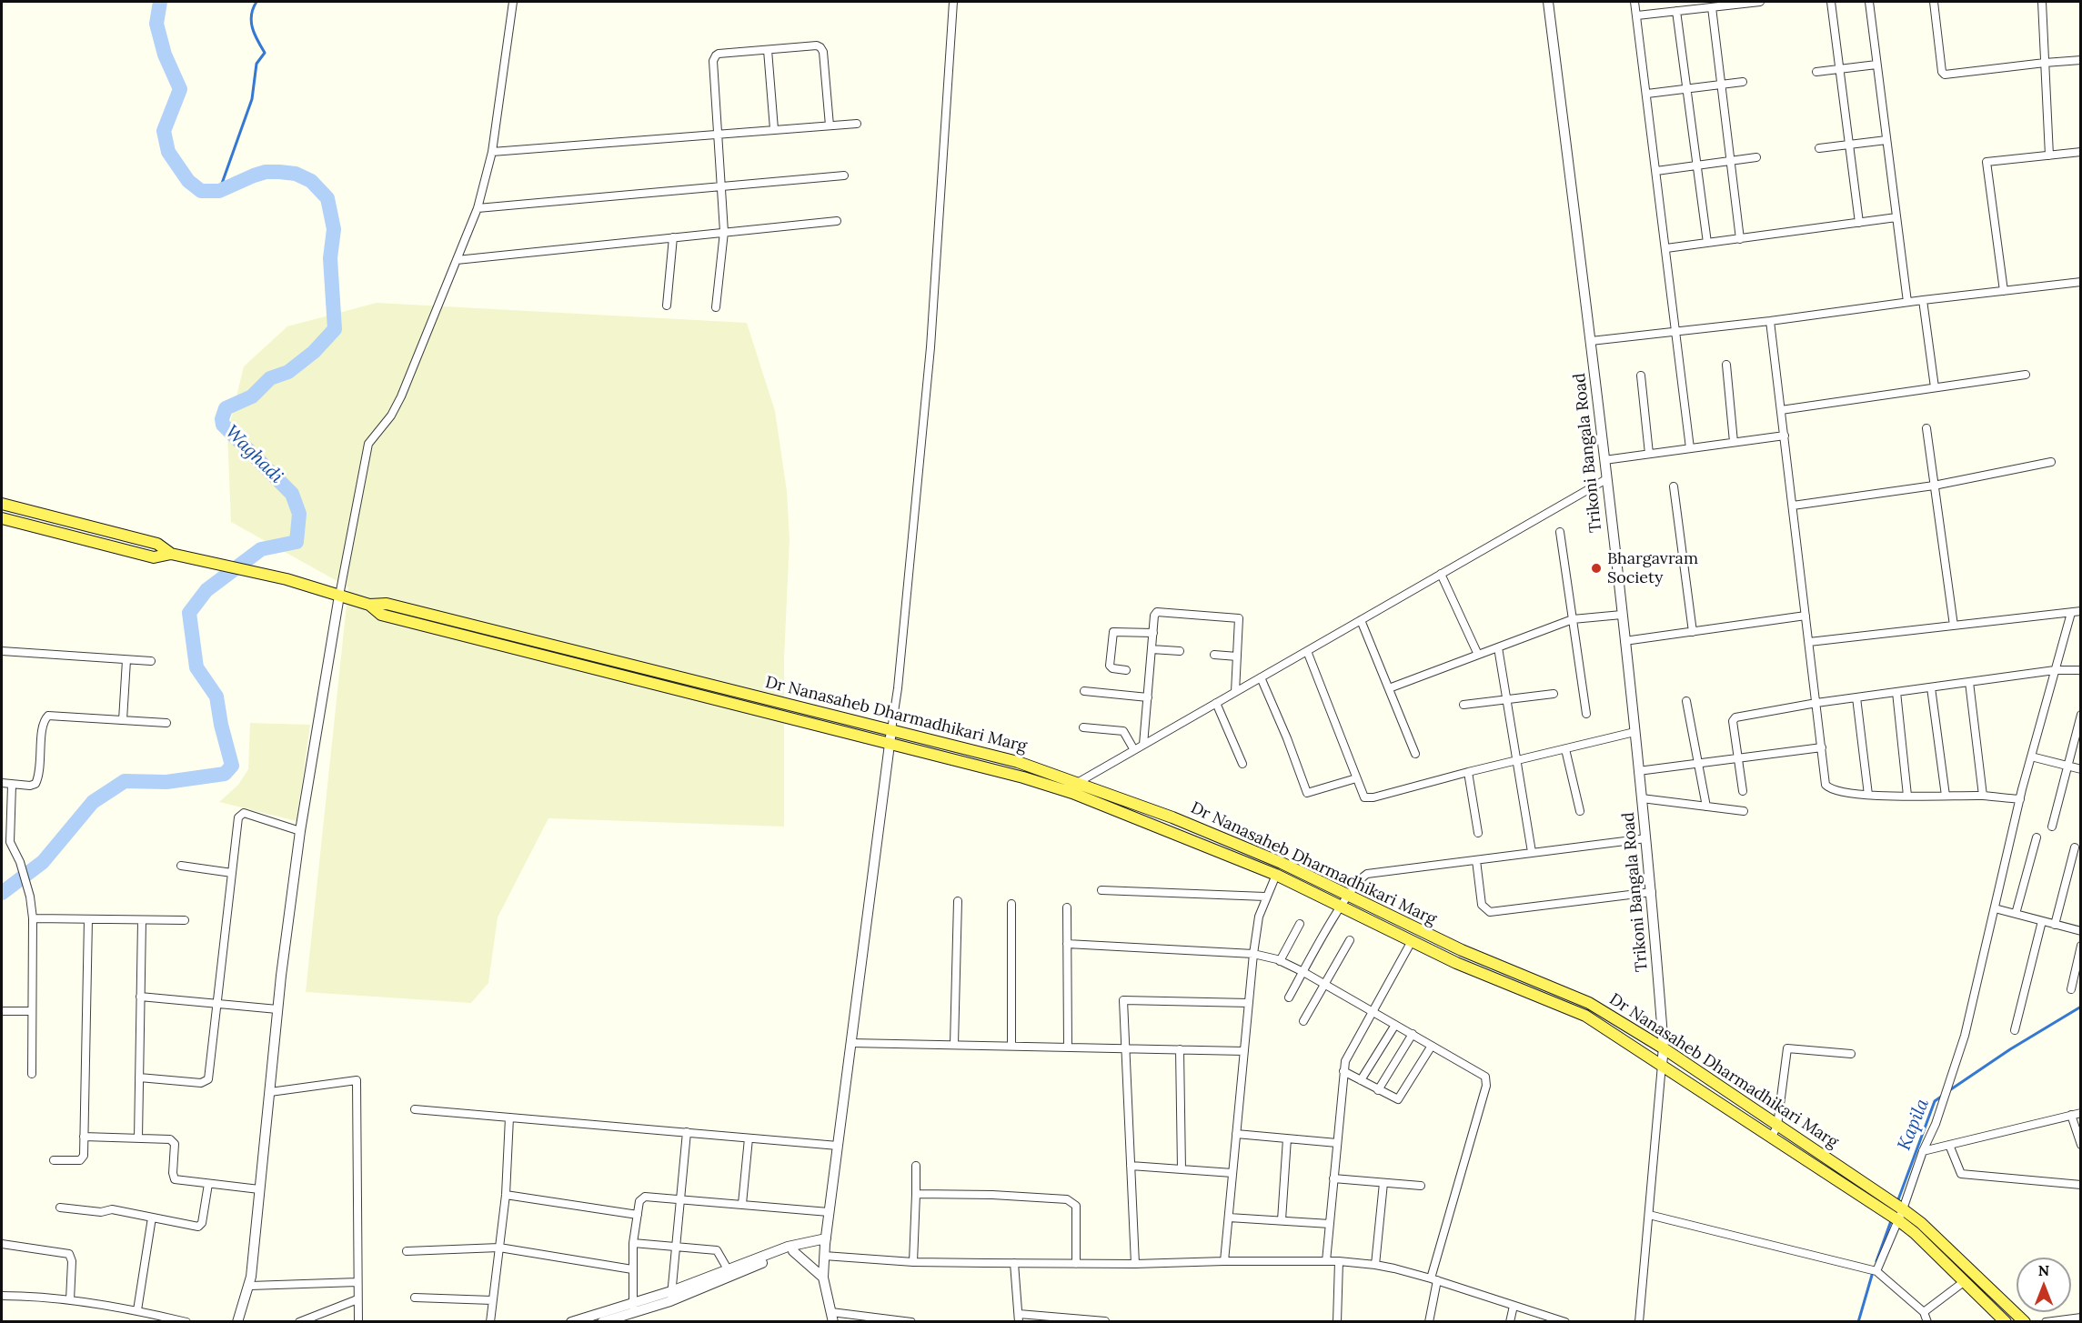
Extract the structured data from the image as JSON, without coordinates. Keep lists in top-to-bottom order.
{
  "streets": {
    "main road": ["Dr Nanasaheb Dharmadhikari Marg"],
    "street": ["Trikoni Bangala Road"]
  },
  "crossings": [
    ["Trikoni Bangala Road", "Dr Nanasaheb Dharmadhikari Marg"]
  ],
  "water": ["Waghadi", "Kapila"],
  "places": ["Bhargavram Society"],
  "north": "top"
}
